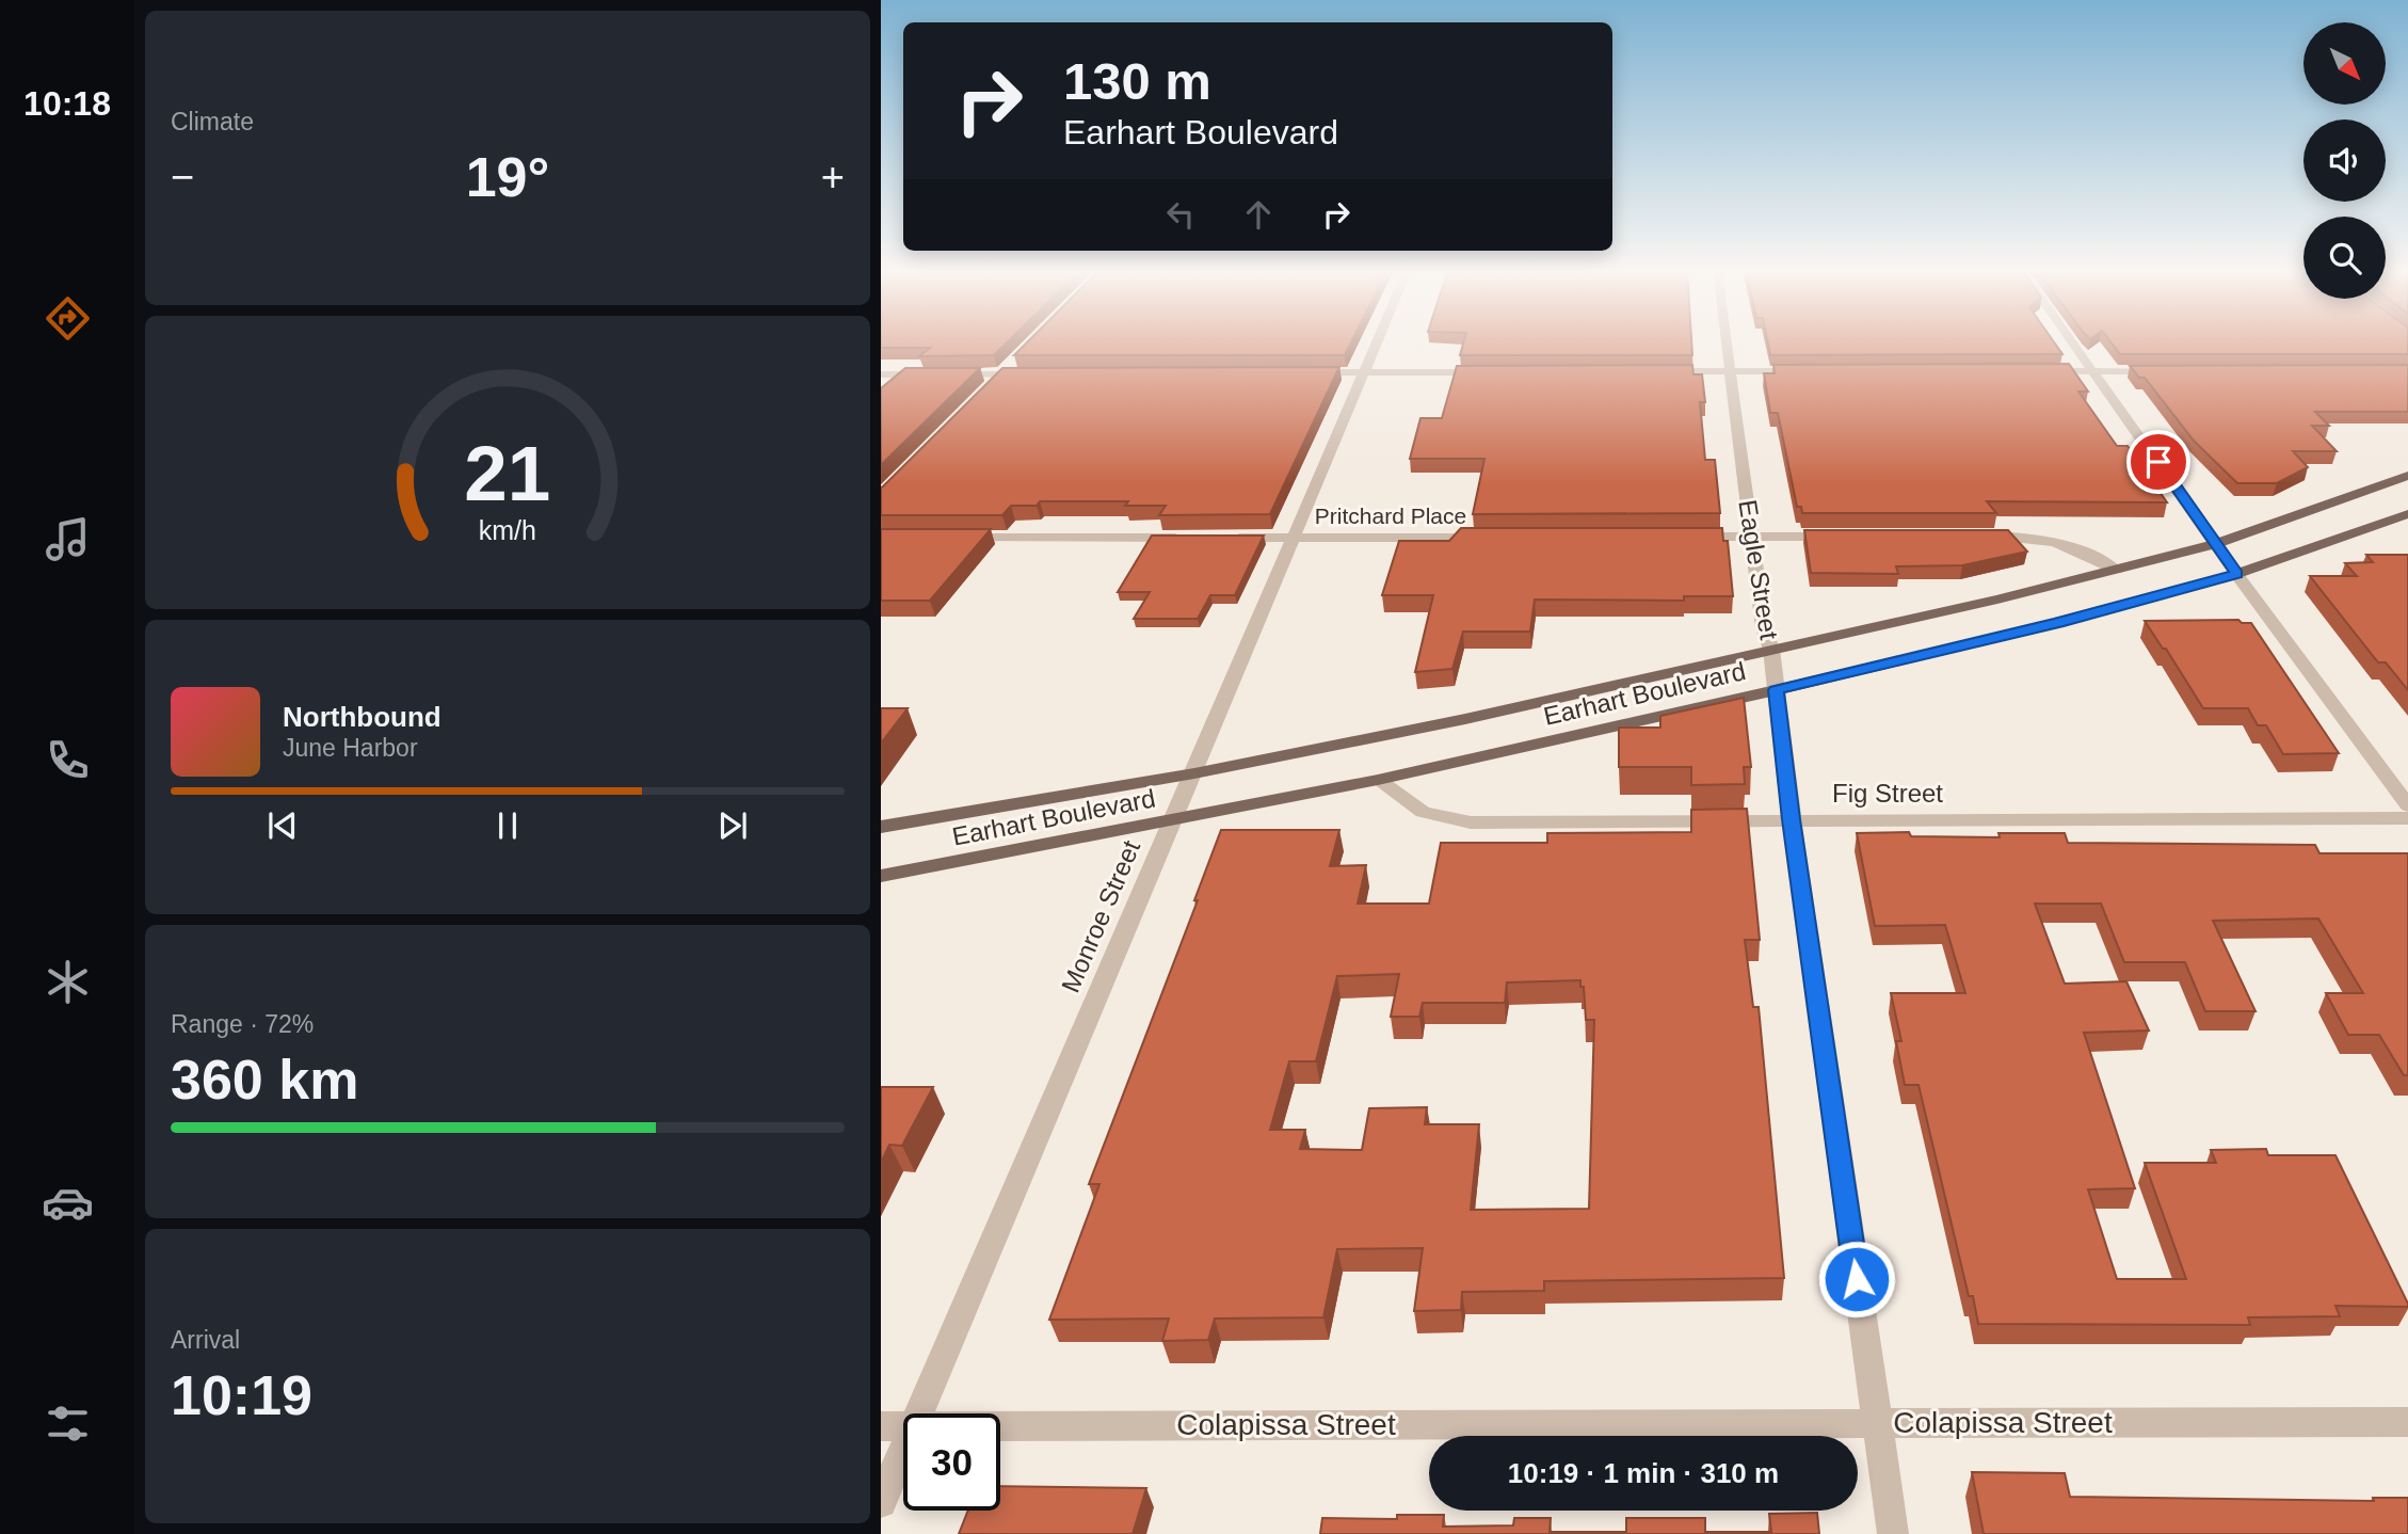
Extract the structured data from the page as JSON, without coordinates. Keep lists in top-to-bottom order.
{
  "streets": {
    "main road": ["Earhart Boulevard"],
    "street": [
      "Pritchard Place",
      "Eagle Street",
      "Fig Street",
      "Monroe Street",
      "Colapissa Street"
    ]
  },
  "crossings": [
    ["Pritchard Place", "Monroe Street"],
    ["Eagle Street", "Earhart Boulevard"],
    ["Eagle Street", "Fig Street"],
    ["Eagle Street", "Colapissa Street"],
    ["Earhart Boulevard", "Fig Street"],
    ["Earhart Boulevard", "Monroe Street"]
  ],
  "north": "bottom right",
  "page": {
    "tabs": "10:18",
    "tile": [
      "Climate",
      ["Range · 72%", "360 km"],
      ["Arrival", "10:19"]
    ],
    "turn": ["130 m", "Earhart Boulevard"],
    "heat": ["−", "19°", "+"],
    "song": ["Northbound", "June Harbor"],
    "limit": "30",
    "trip": "10:19 · 1 min · 310 m",
    "gauge": ["21", "km/h"]
  }
}
